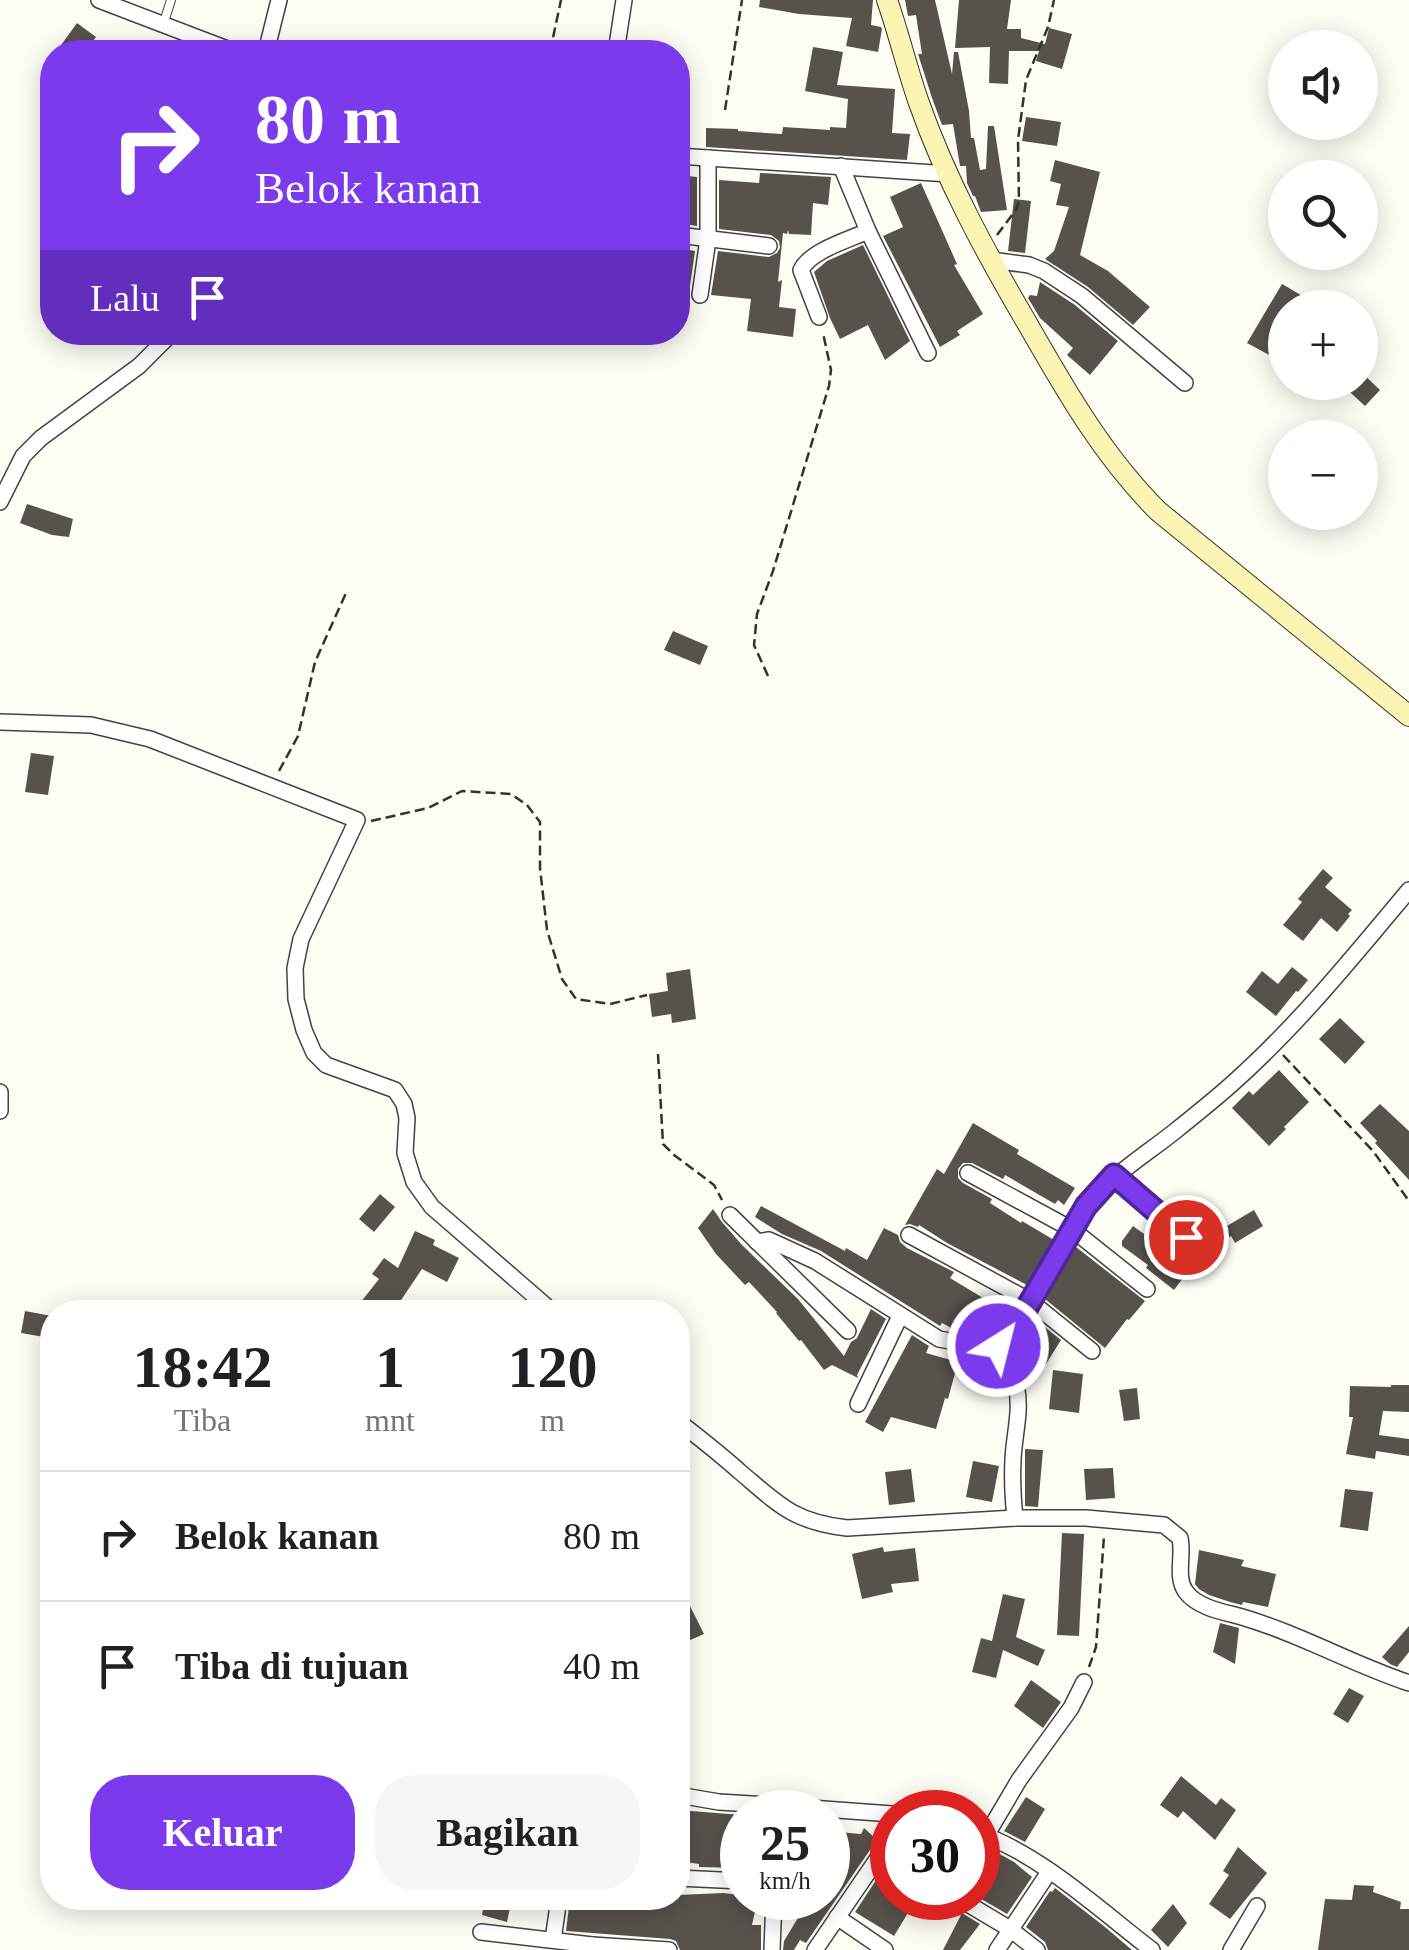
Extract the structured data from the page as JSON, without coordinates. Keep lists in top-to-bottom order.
{
  "page": {
    "map_buttons": ["+", "−"],
    "turn": ["80 m", "Belok kanan"],
    "then": "Lalu",
    "eta": [
      "18:42",
      "Tiba",
      "1",
      "mnt",
      "120",
      "m"
    ],
    "list": [
      {
        "name": "Belok kanan",
        "value": "80 m"
      },
      {
        "name": "Tiba di tujuan",
        "value": "40 m"
      }
    ],
    "buttons": ["Keluar", "Bagikan"],
    "speed": "25 km/h",
    "limit": "30"
  }
}
